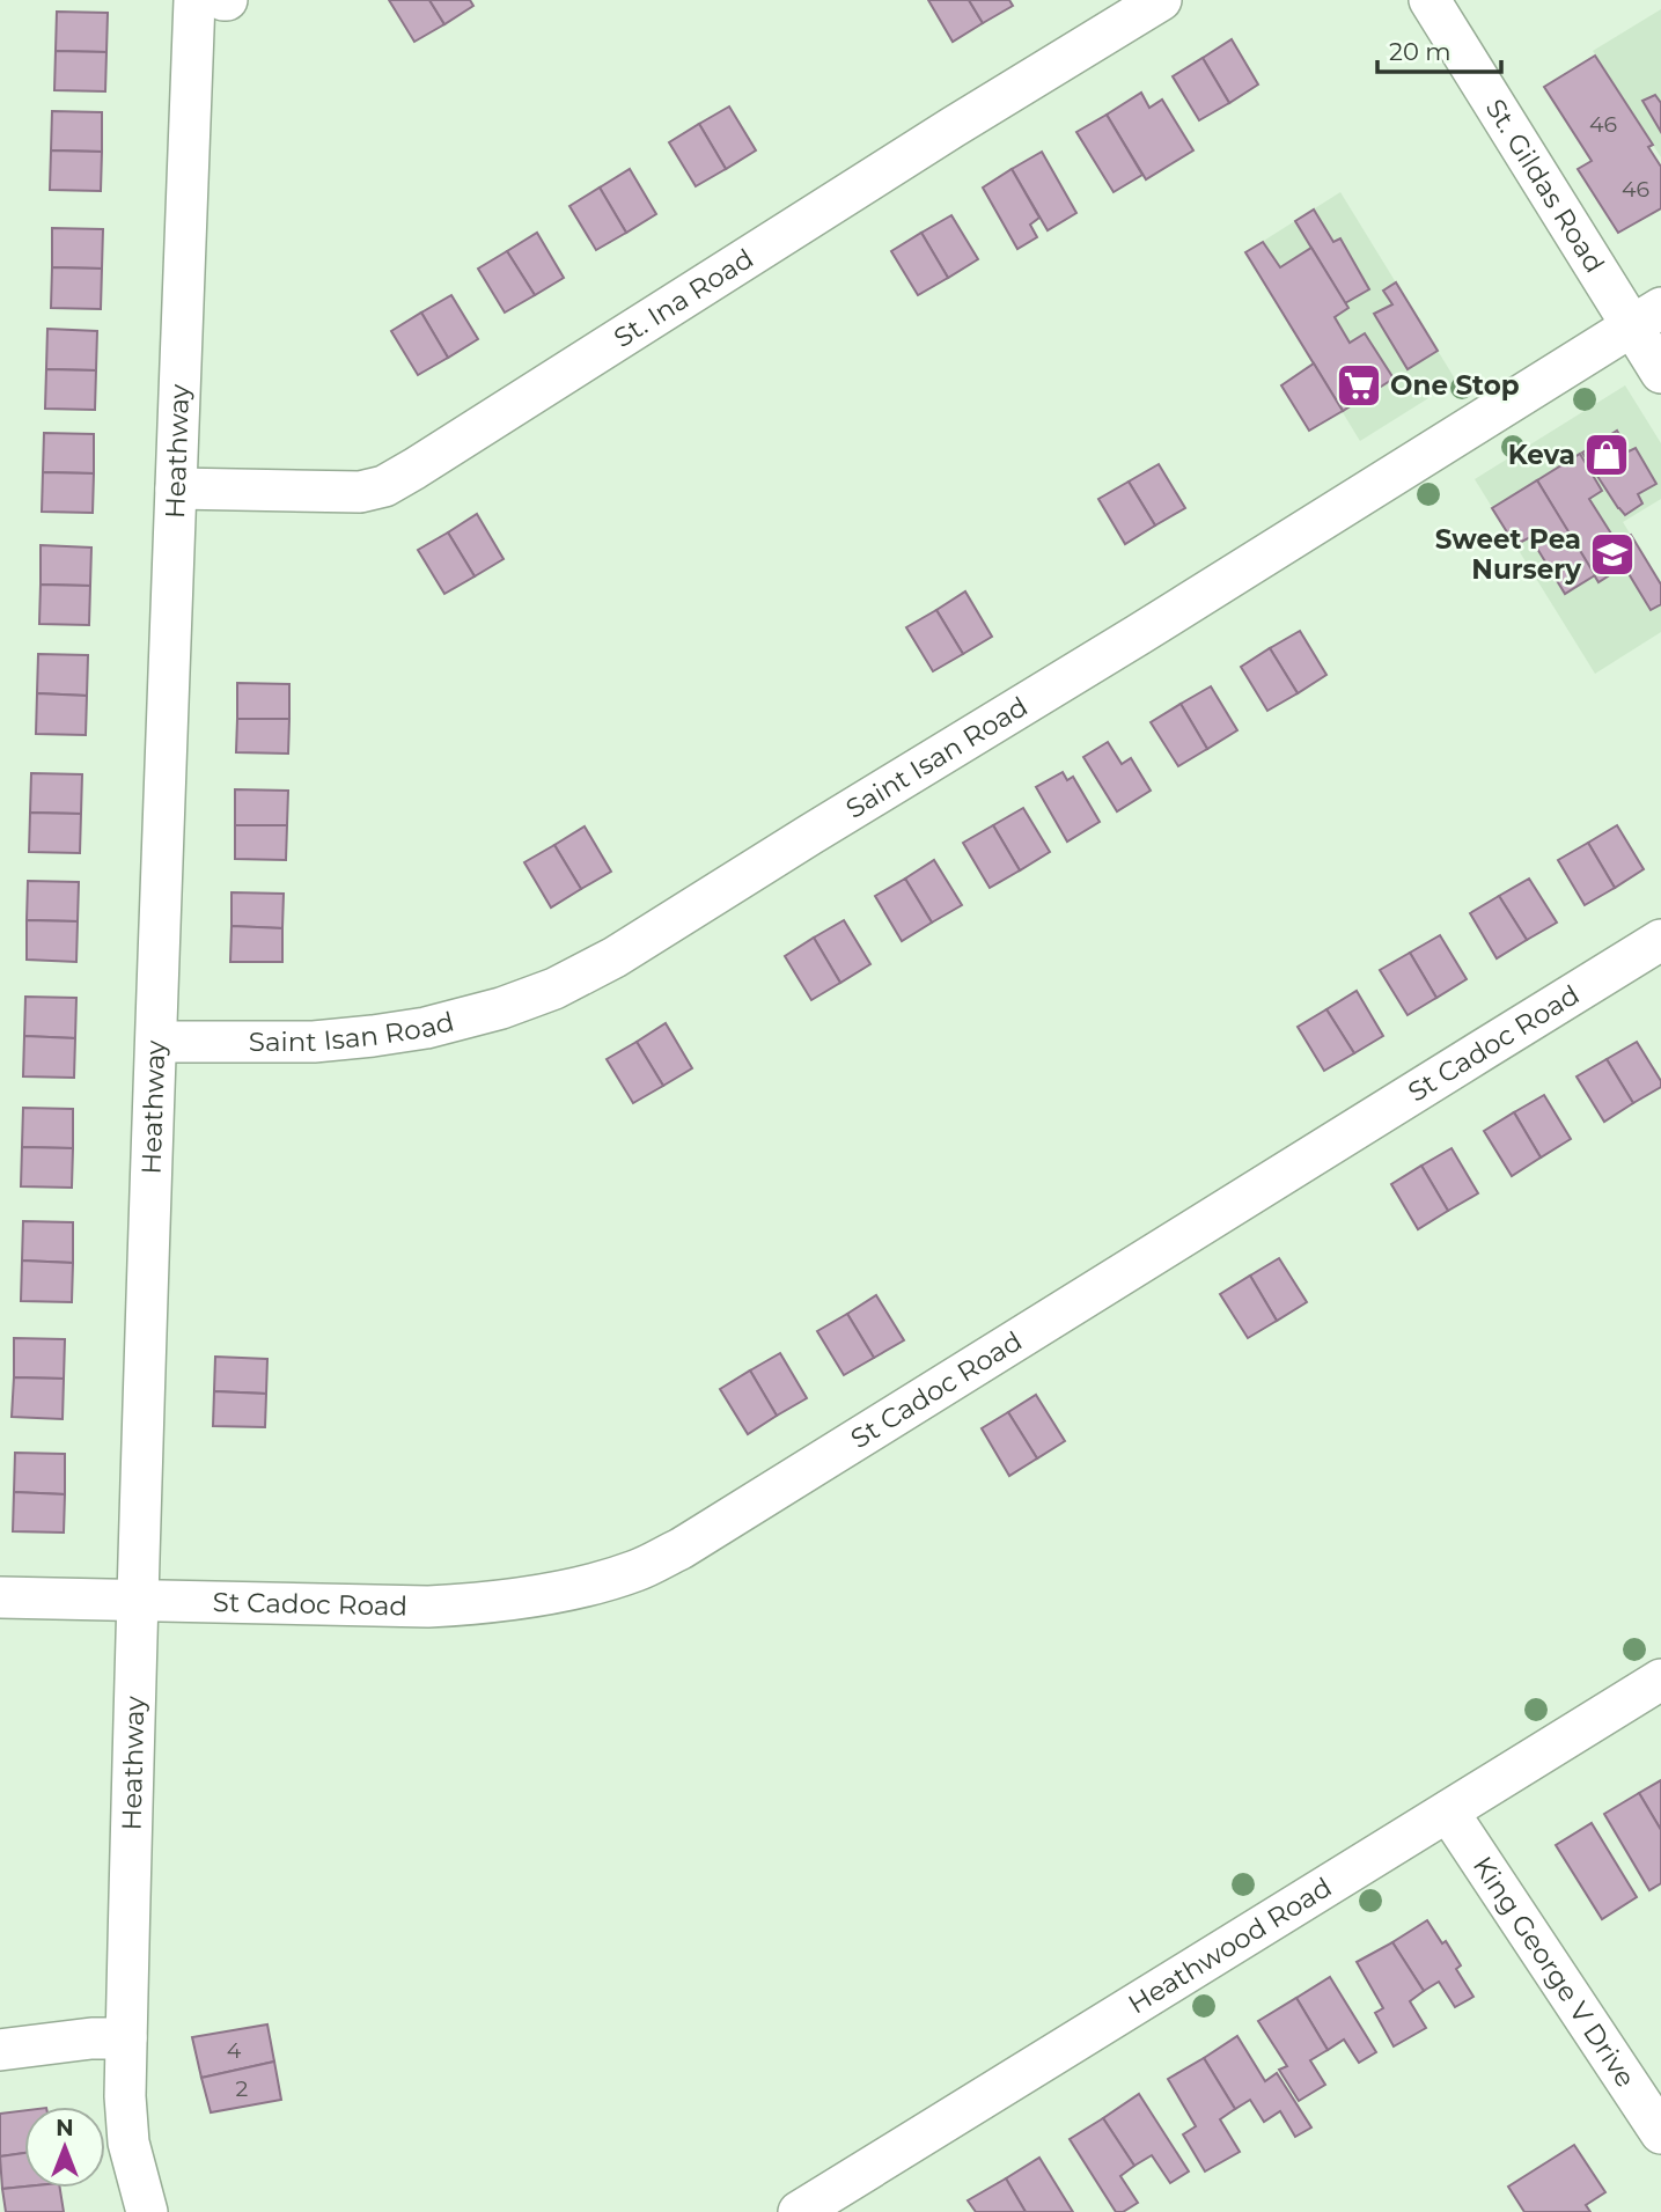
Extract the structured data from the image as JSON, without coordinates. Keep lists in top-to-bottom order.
{
  "streets": {
    "street": [
      "St. Gildas Road",
      "St. Ina Road",
      "Heathway",
      "Saint Isan Road",
      "St Cadoc Road",
      "Heathwood Road",
      "King George V Drive"
    ]
  },
  "crossings": [
    ["St. Gildas Road", "Saint Isan Road"],
    ["St. Ina Road", "Heathway"],
    ["Heathway", "Saint Isan Road"],
    ["Heathway", "St Cadoc Road"],
    ["Heathwood Road", "King George V Drive"]
  ],
  "places": {
    "supermarket": ["One Stop"],
    "shop": ["Keva"],
    "school or university": ["Sweet Pea Nursery"]
  },
  "house_numbers": [
    "46",
    "46",
    "4",
    "2"
  ],
  "scale_bar": "20 m",
  "north": "top"
}
